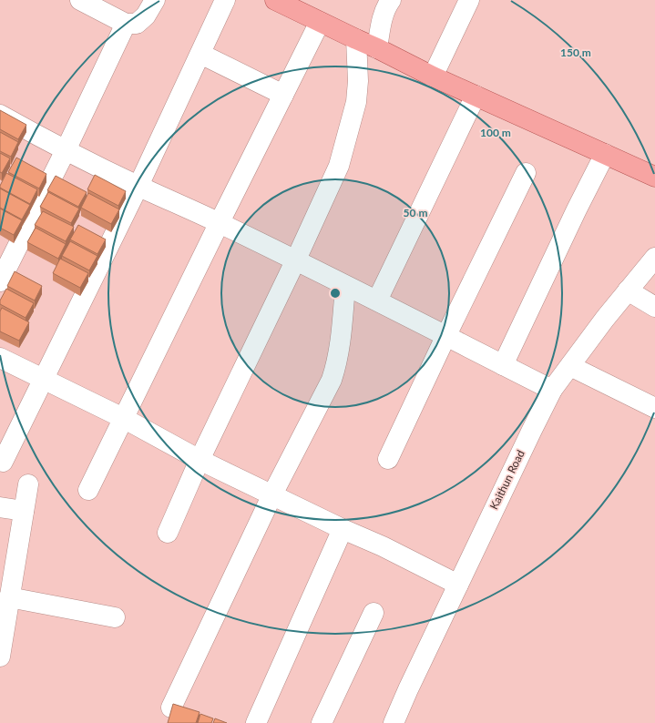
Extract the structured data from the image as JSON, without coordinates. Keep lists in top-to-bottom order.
{
  "streets": {
    "street": ["Kaithun Road"]
  },
  "rings": ["150 m", "100 m", "50 m"]
}
